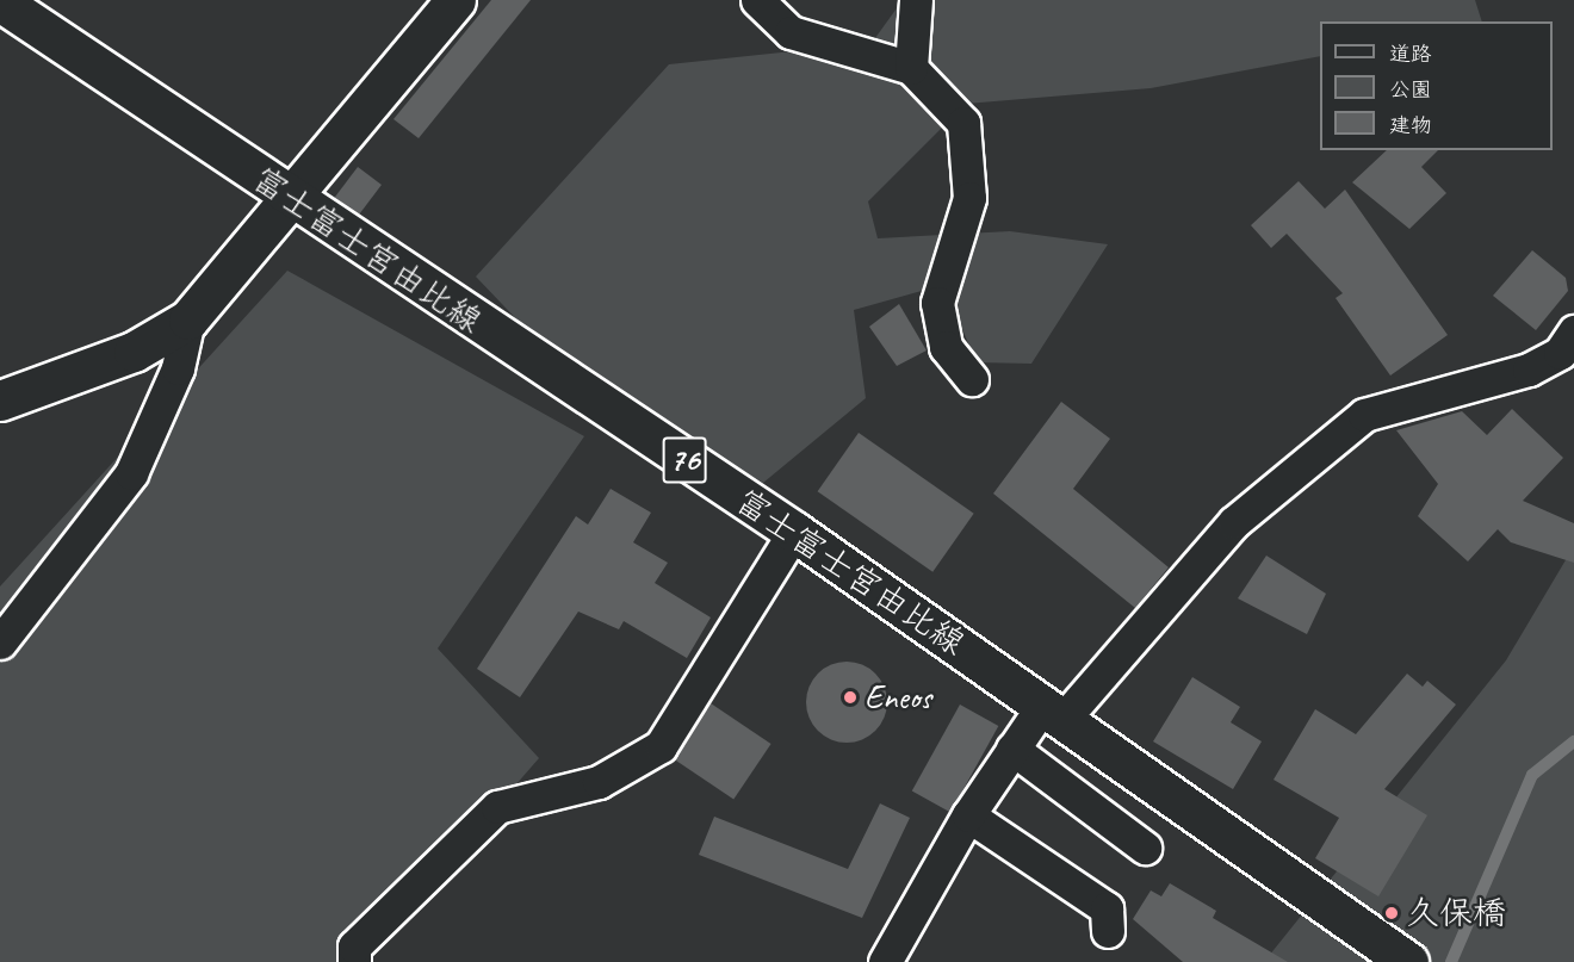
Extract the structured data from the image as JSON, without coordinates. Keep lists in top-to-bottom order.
{
  "streets": {
    "main road": ["富士富士宮由比線", "76"]
  },
  "places": ["Eneos", "久保橋"],
  "legend": ["道路", "公園", "建物"]
}
